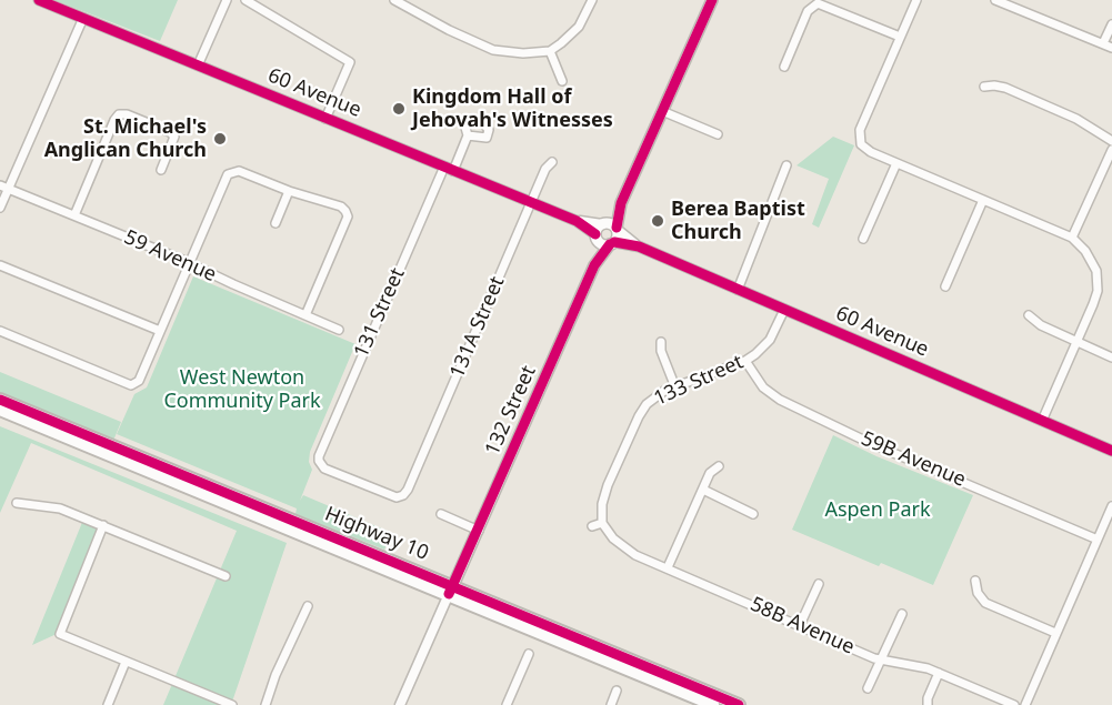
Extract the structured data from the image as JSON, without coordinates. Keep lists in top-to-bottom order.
{
  "streets": {
    "highway": ["Highway 10"],
    "main road": ["132 Street"],
    "street": [
      "60 Avenue",
      "59 Avenue",
      "131 Street",
      "131A Street",
      "133 Street",
      "59B Avenue",
      "58B Avenue"
    ]
  },
  "crossings": [
    ["60 Avenue", "131 Street"],
    ["60 Avenue", "131A Street"],
    ["60 Avenue", "133 Street"],
    ["60 Avenue", "132 Street"],
    ["131 Street", "131A Street"],
    ["133 Street", "59B Avenue"],
    ["133 Street", "58B Avenue"],
    ["132 Street", "Highway 10"]
  ],
  "parks": ["West Newton Community Park", "Aspen Park"],
  "places": ["Kingdom Hall of Jehovah's Witnesses", "St. Michael's Anglican Church", "Berea Baptist Church"]
}
